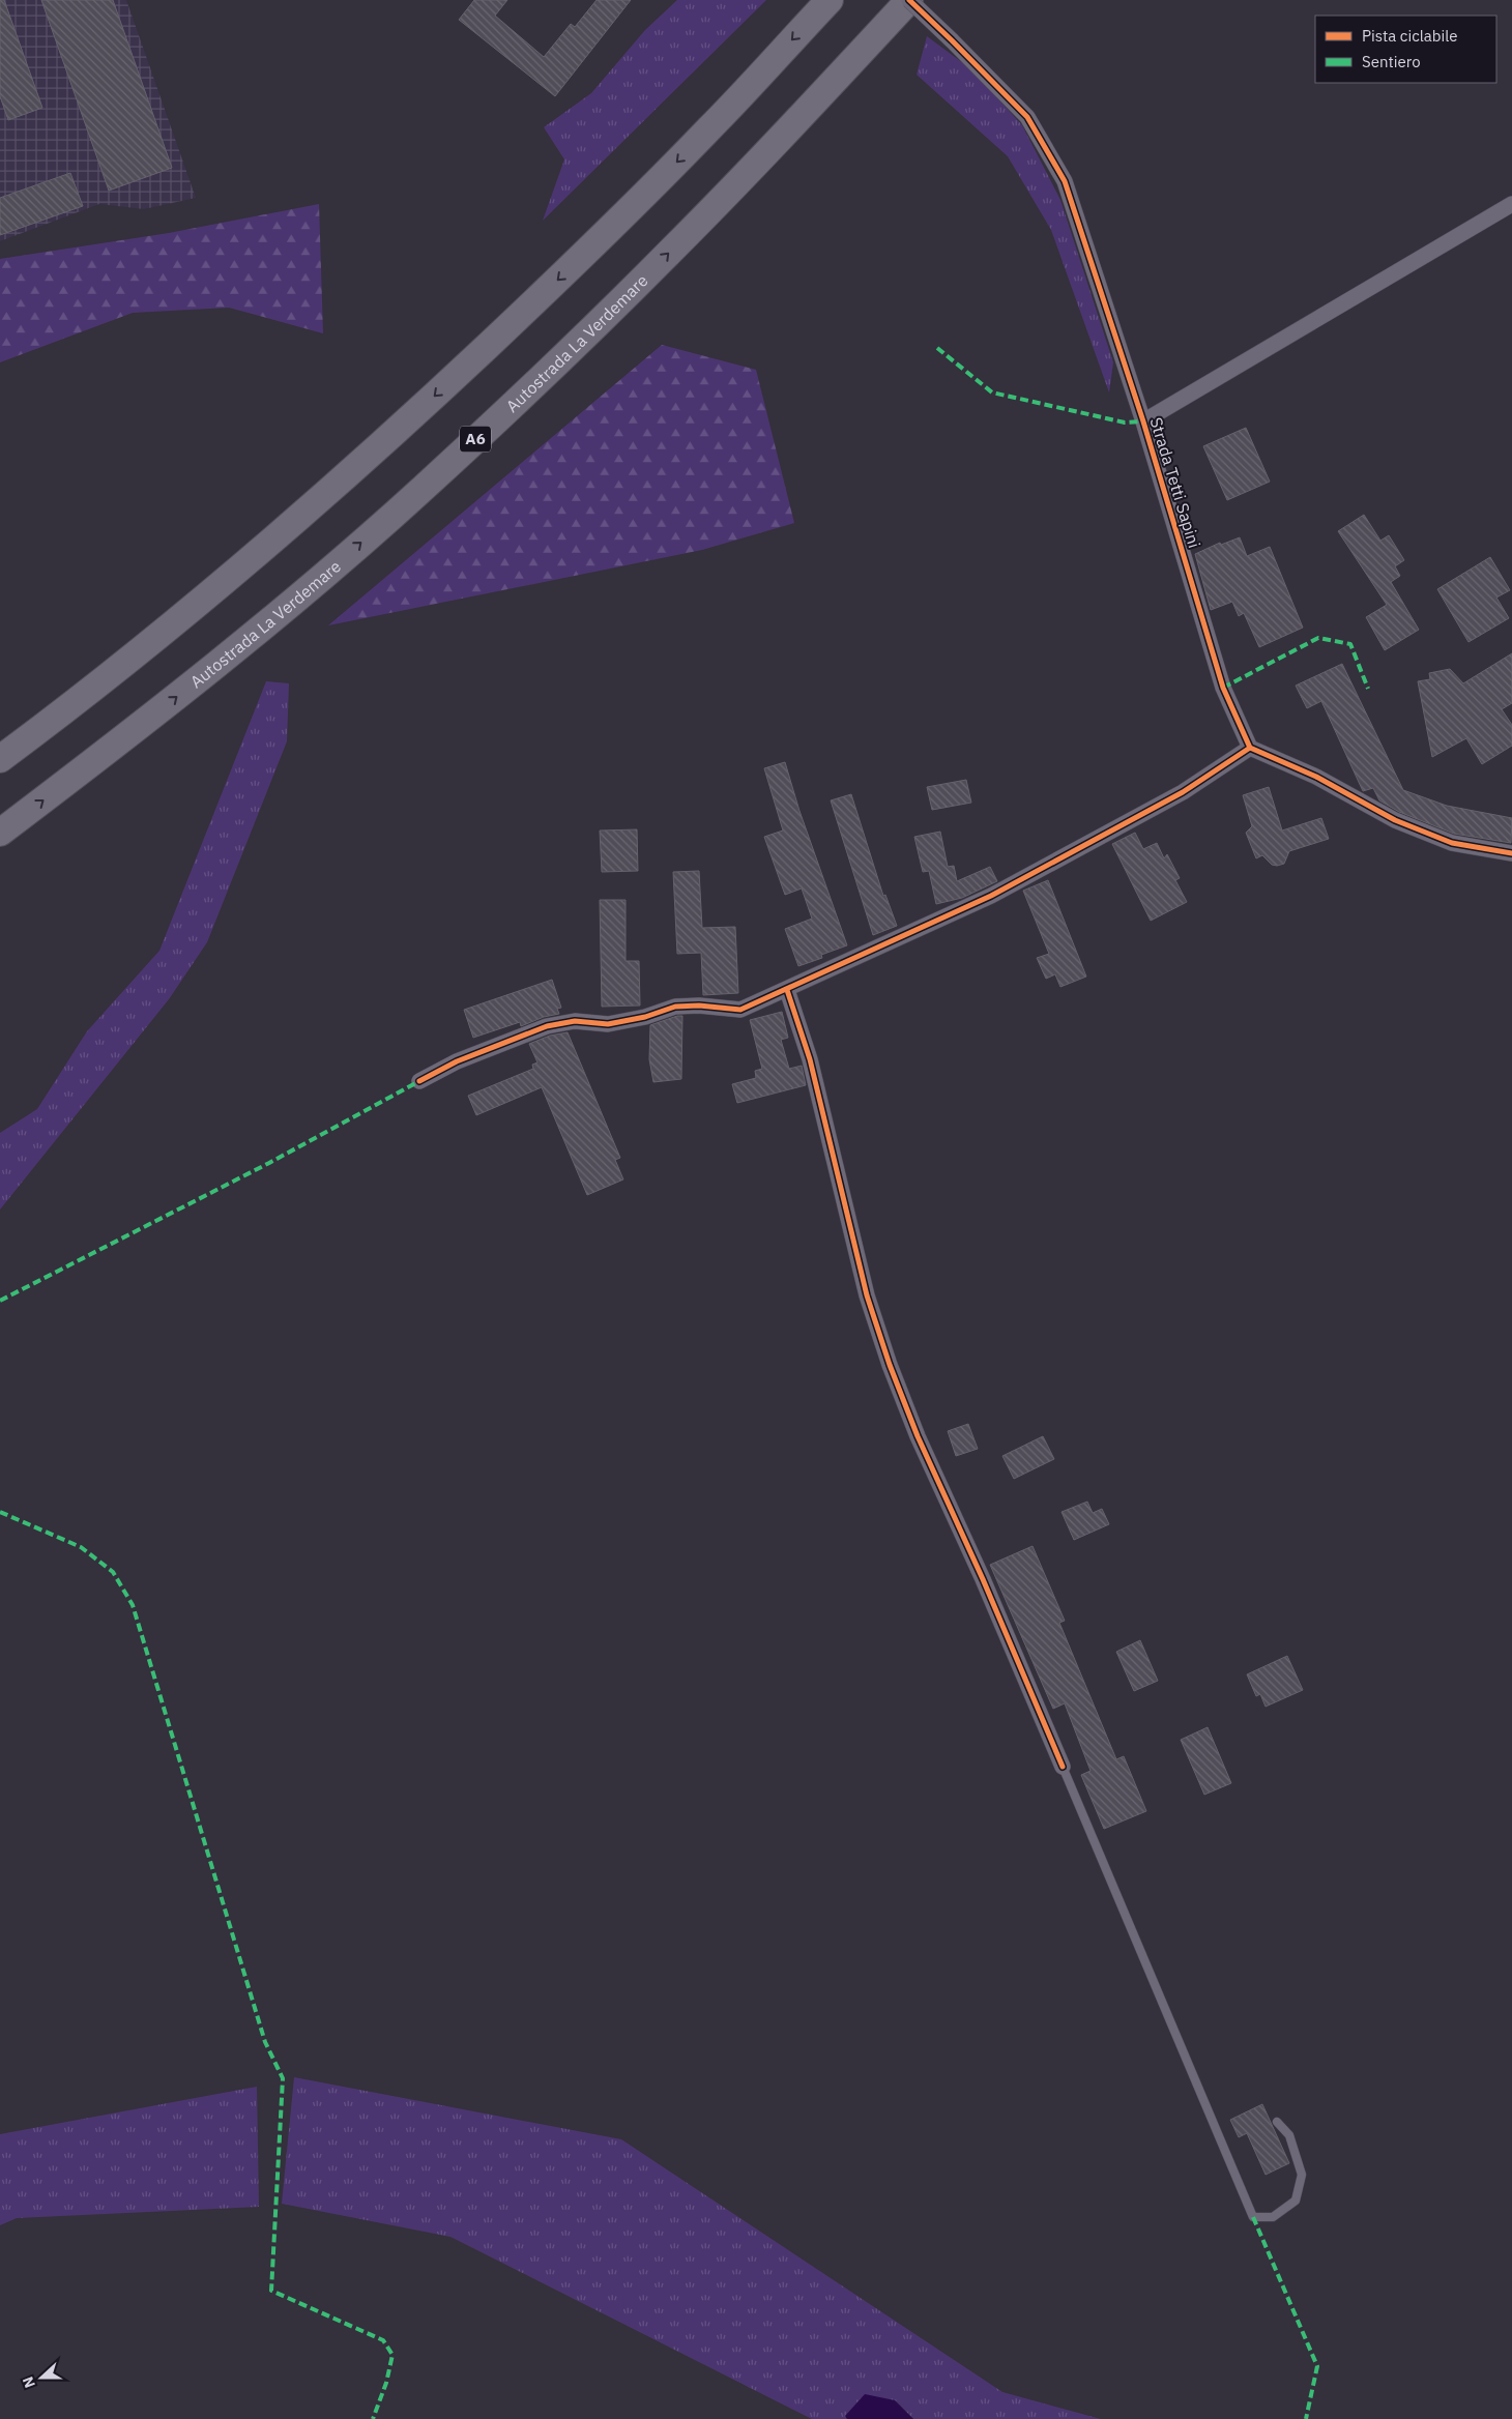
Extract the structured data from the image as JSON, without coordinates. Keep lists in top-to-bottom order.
{
  "streets": {
    "highway": ["Autostrada La Verdemare", "A6"],
    "street": ["Strada Tetti Sapini"]
  },
  "crossings": [
    ["Autostrada La Verdemare", "Strada Tetti Sapini"]
  ],
  "legend": ["Pista ciclabile", "Sentiero"],
  "north": "left"
}
